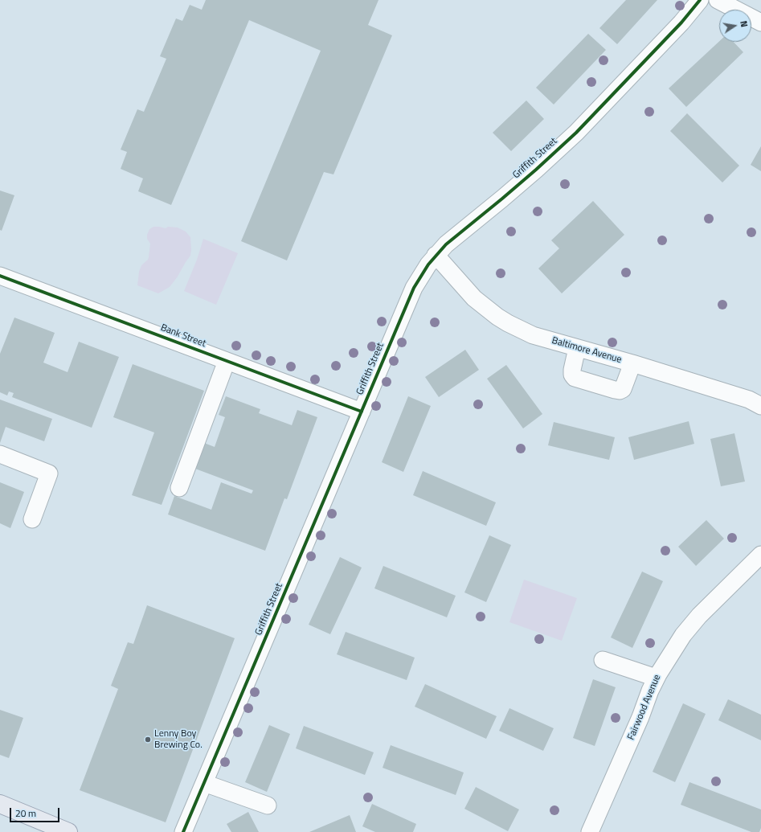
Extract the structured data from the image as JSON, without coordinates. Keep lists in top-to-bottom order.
{
  "streets": {
    "street": [
      "Griffith Street",
      "Bank Street",
      "Baltimore Avenue",
      "Fairwood Avenue"
    ]
  },
  "crossings": [
    ["Griffith Street", "Bank Street"],
    ["Griffith Street", "Baltimore Avenue"]
  ],
  "places": ["Lenny Boy Brewing Co."],
  "scale_bar": "20 m",
  "north": "right"
}
